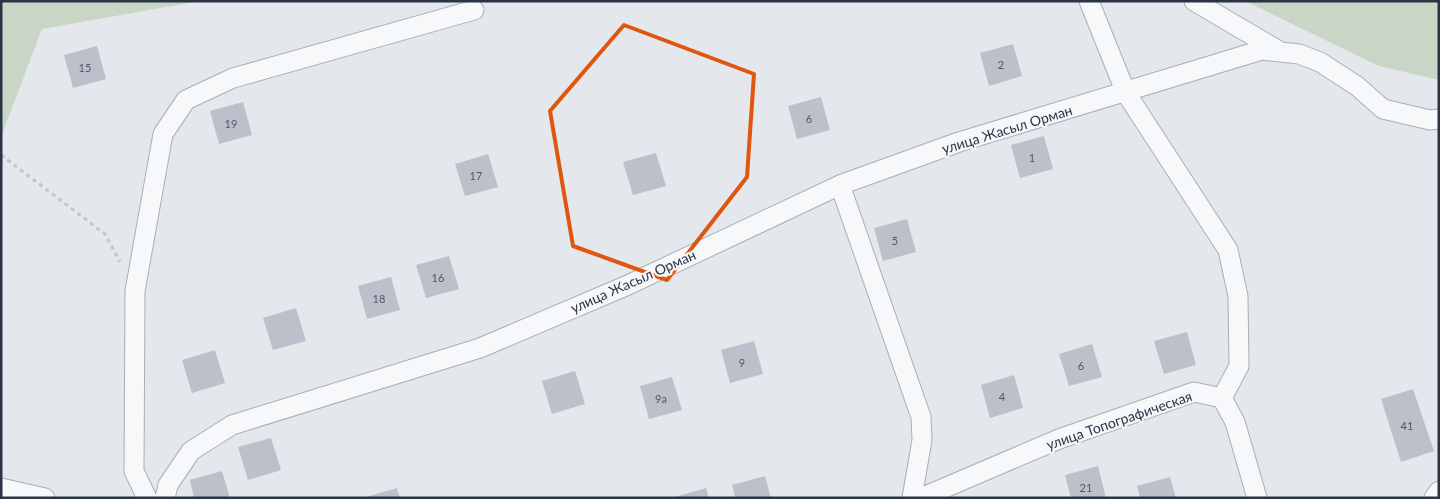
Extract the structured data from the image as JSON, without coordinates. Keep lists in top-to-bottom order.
{
  "streets": {
    "street": ["улица Жасыл Орман", "улица Топографическая"]
  },
  "house_numbers": [
    "2",
    "15",
    "6",
    "19",
    "1",
    "17",
    "5",
    "16",
    "18",
    "9",
    "6",
    "4",
    "9а",
    "41",
    "21"
  ]
}
